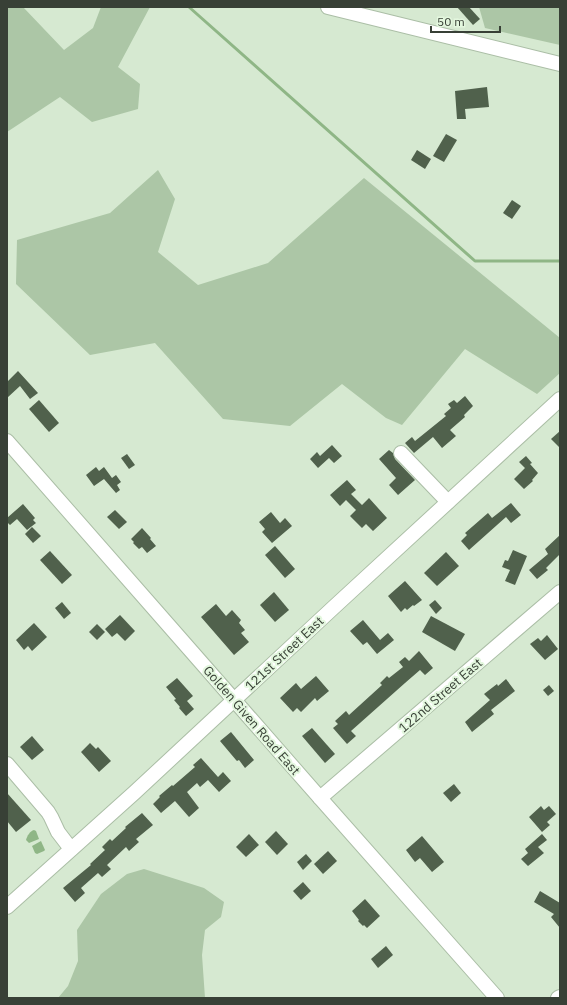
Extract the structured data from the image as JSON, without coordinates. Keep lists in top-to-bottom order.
{
  "streets": {
    "street": ["121st Street East", "122nd Street East", "Golden Given Road East"]
  },
  "crossings": [
    ["121st Street East", "Golden Given Road East"],
    ["122nd Street East", "Golden Given Road East"]
  ],
  "scale_bar": "50 m"
}
